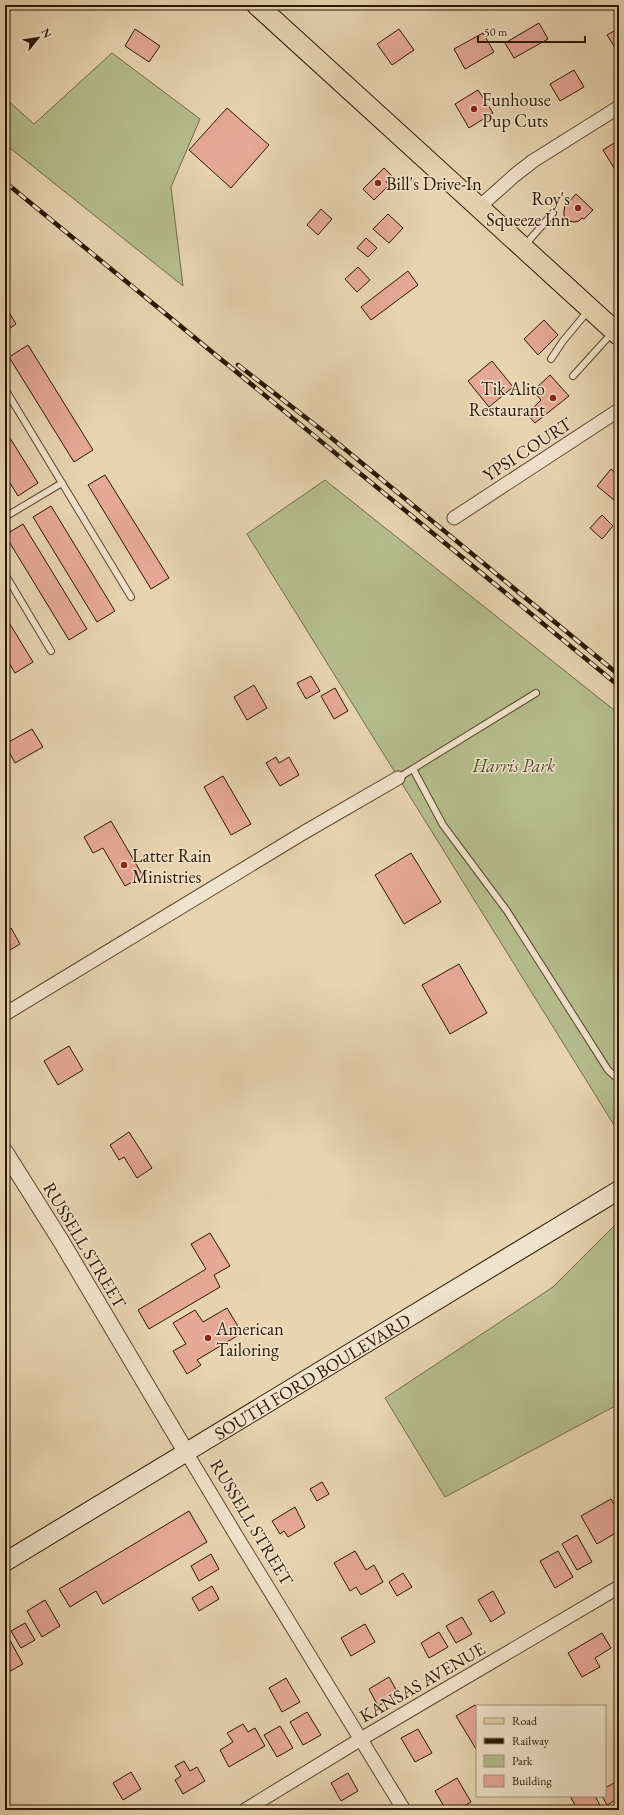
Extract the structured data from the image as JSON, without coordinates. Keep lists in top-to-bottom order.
{
  "streets": {
    "main road": ["SOUTH FORD BOULEVARD"],
    "street": ["YPSI COURT", "RUSSELL STREET", "KANSAS AVENUE"]
  },
  "crossings": [
    ["RUSSELL STREET", "SOUTH FORD BOULEVARD"],
    ["RUSSELL STREET", "KANSAS AVENUE"]
  ],
  "parks": ["Harris Park"],
  "places": [
    "Funhouse Pup Cuts",
    "Bill's Drive-In",
    "Roy's Squeeze Inn",
    "Tik Alito Restaurant",
    "Latter Rain Ministries",
    "American Tailoring"
  ],
  "legend": [
    "Road",
    "Railway",
    "Park",
    "Building"
  ],
  "scale_bar": "50 m",
  "north": "top right"
}
